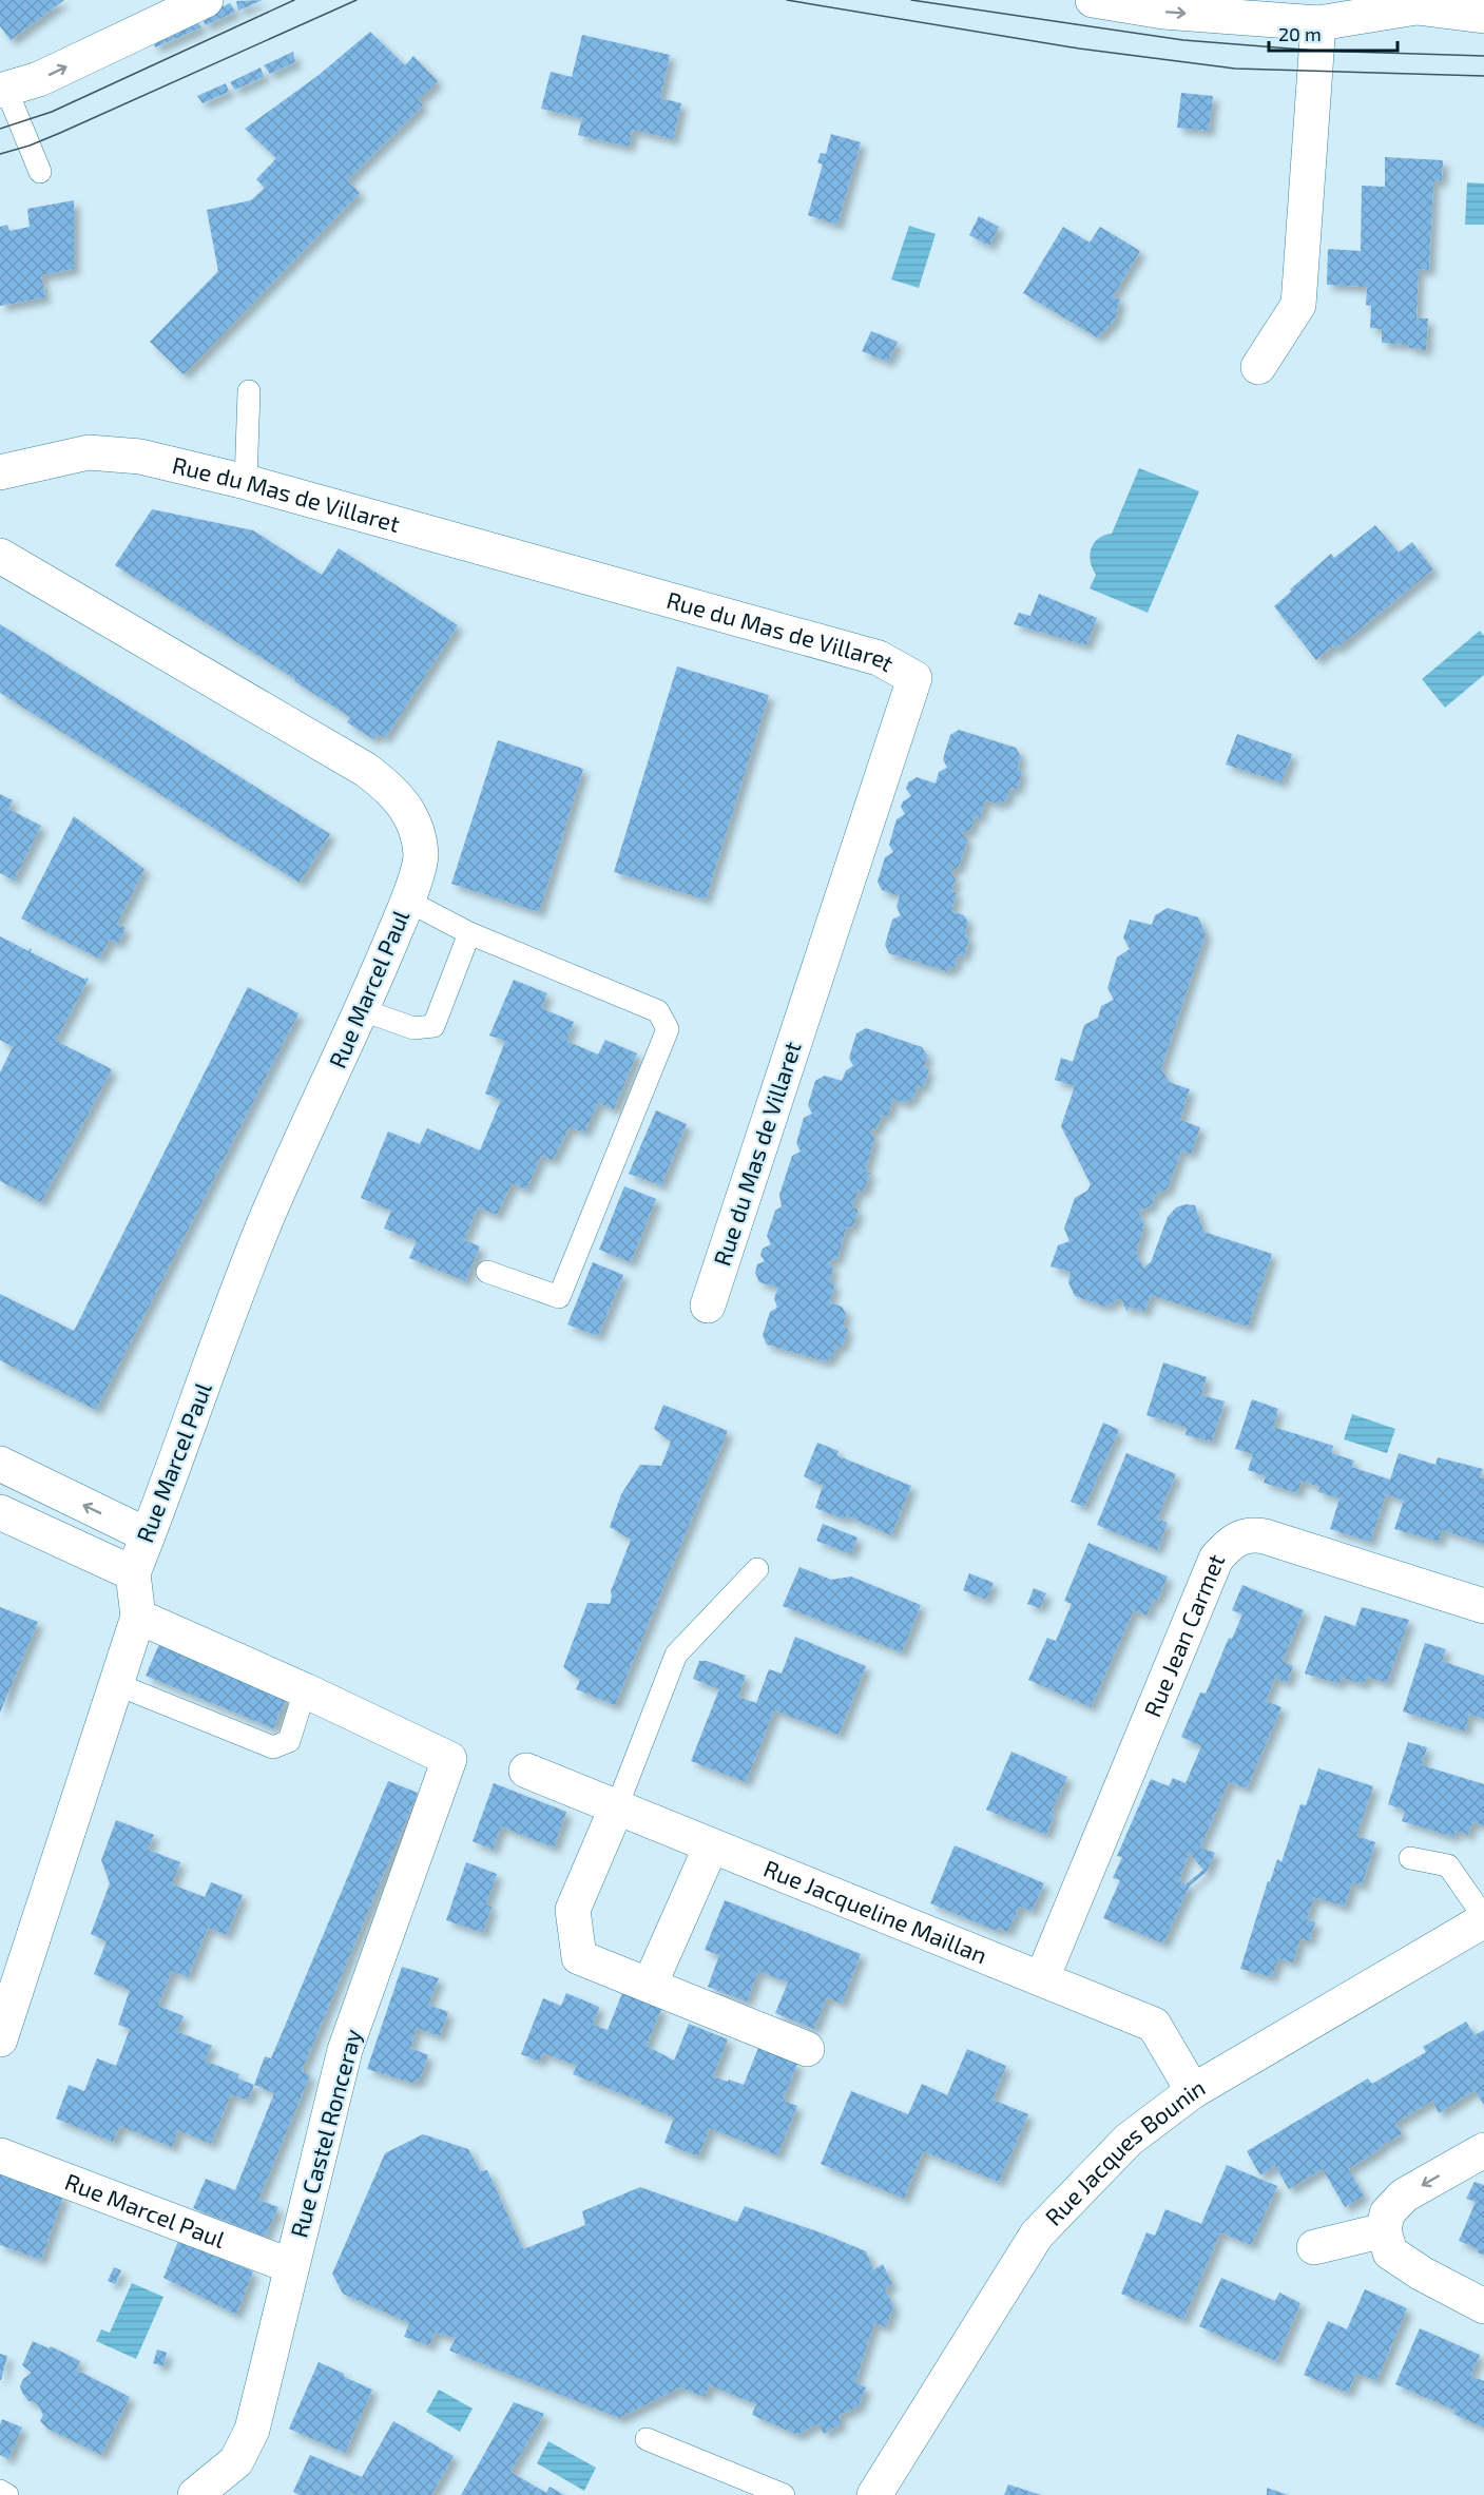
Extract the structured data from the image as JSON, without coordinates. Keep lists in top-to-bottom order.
{
  "streets": {
    "street": [
      "Rue du Mas de Villaret",
      "Rue Marcel Paul",
      "Rue Jean Carmet",
      "Rue Jacqueline Maillan",
      "Rue Castel Ronceray",
      "Rue Jacques Bounin"
    ]
  },
  "crossings": [
    ["Rue Marcel Paul", "Rue Castel Ronceray"],
    ["Rue Jean Carmet", "Rue Jacqueline Maillan"],
    ["Rue Jacqueline Maillan", "Rue Jacques Bounin"]
  ],
  "scale_bar": "20 m"
}
